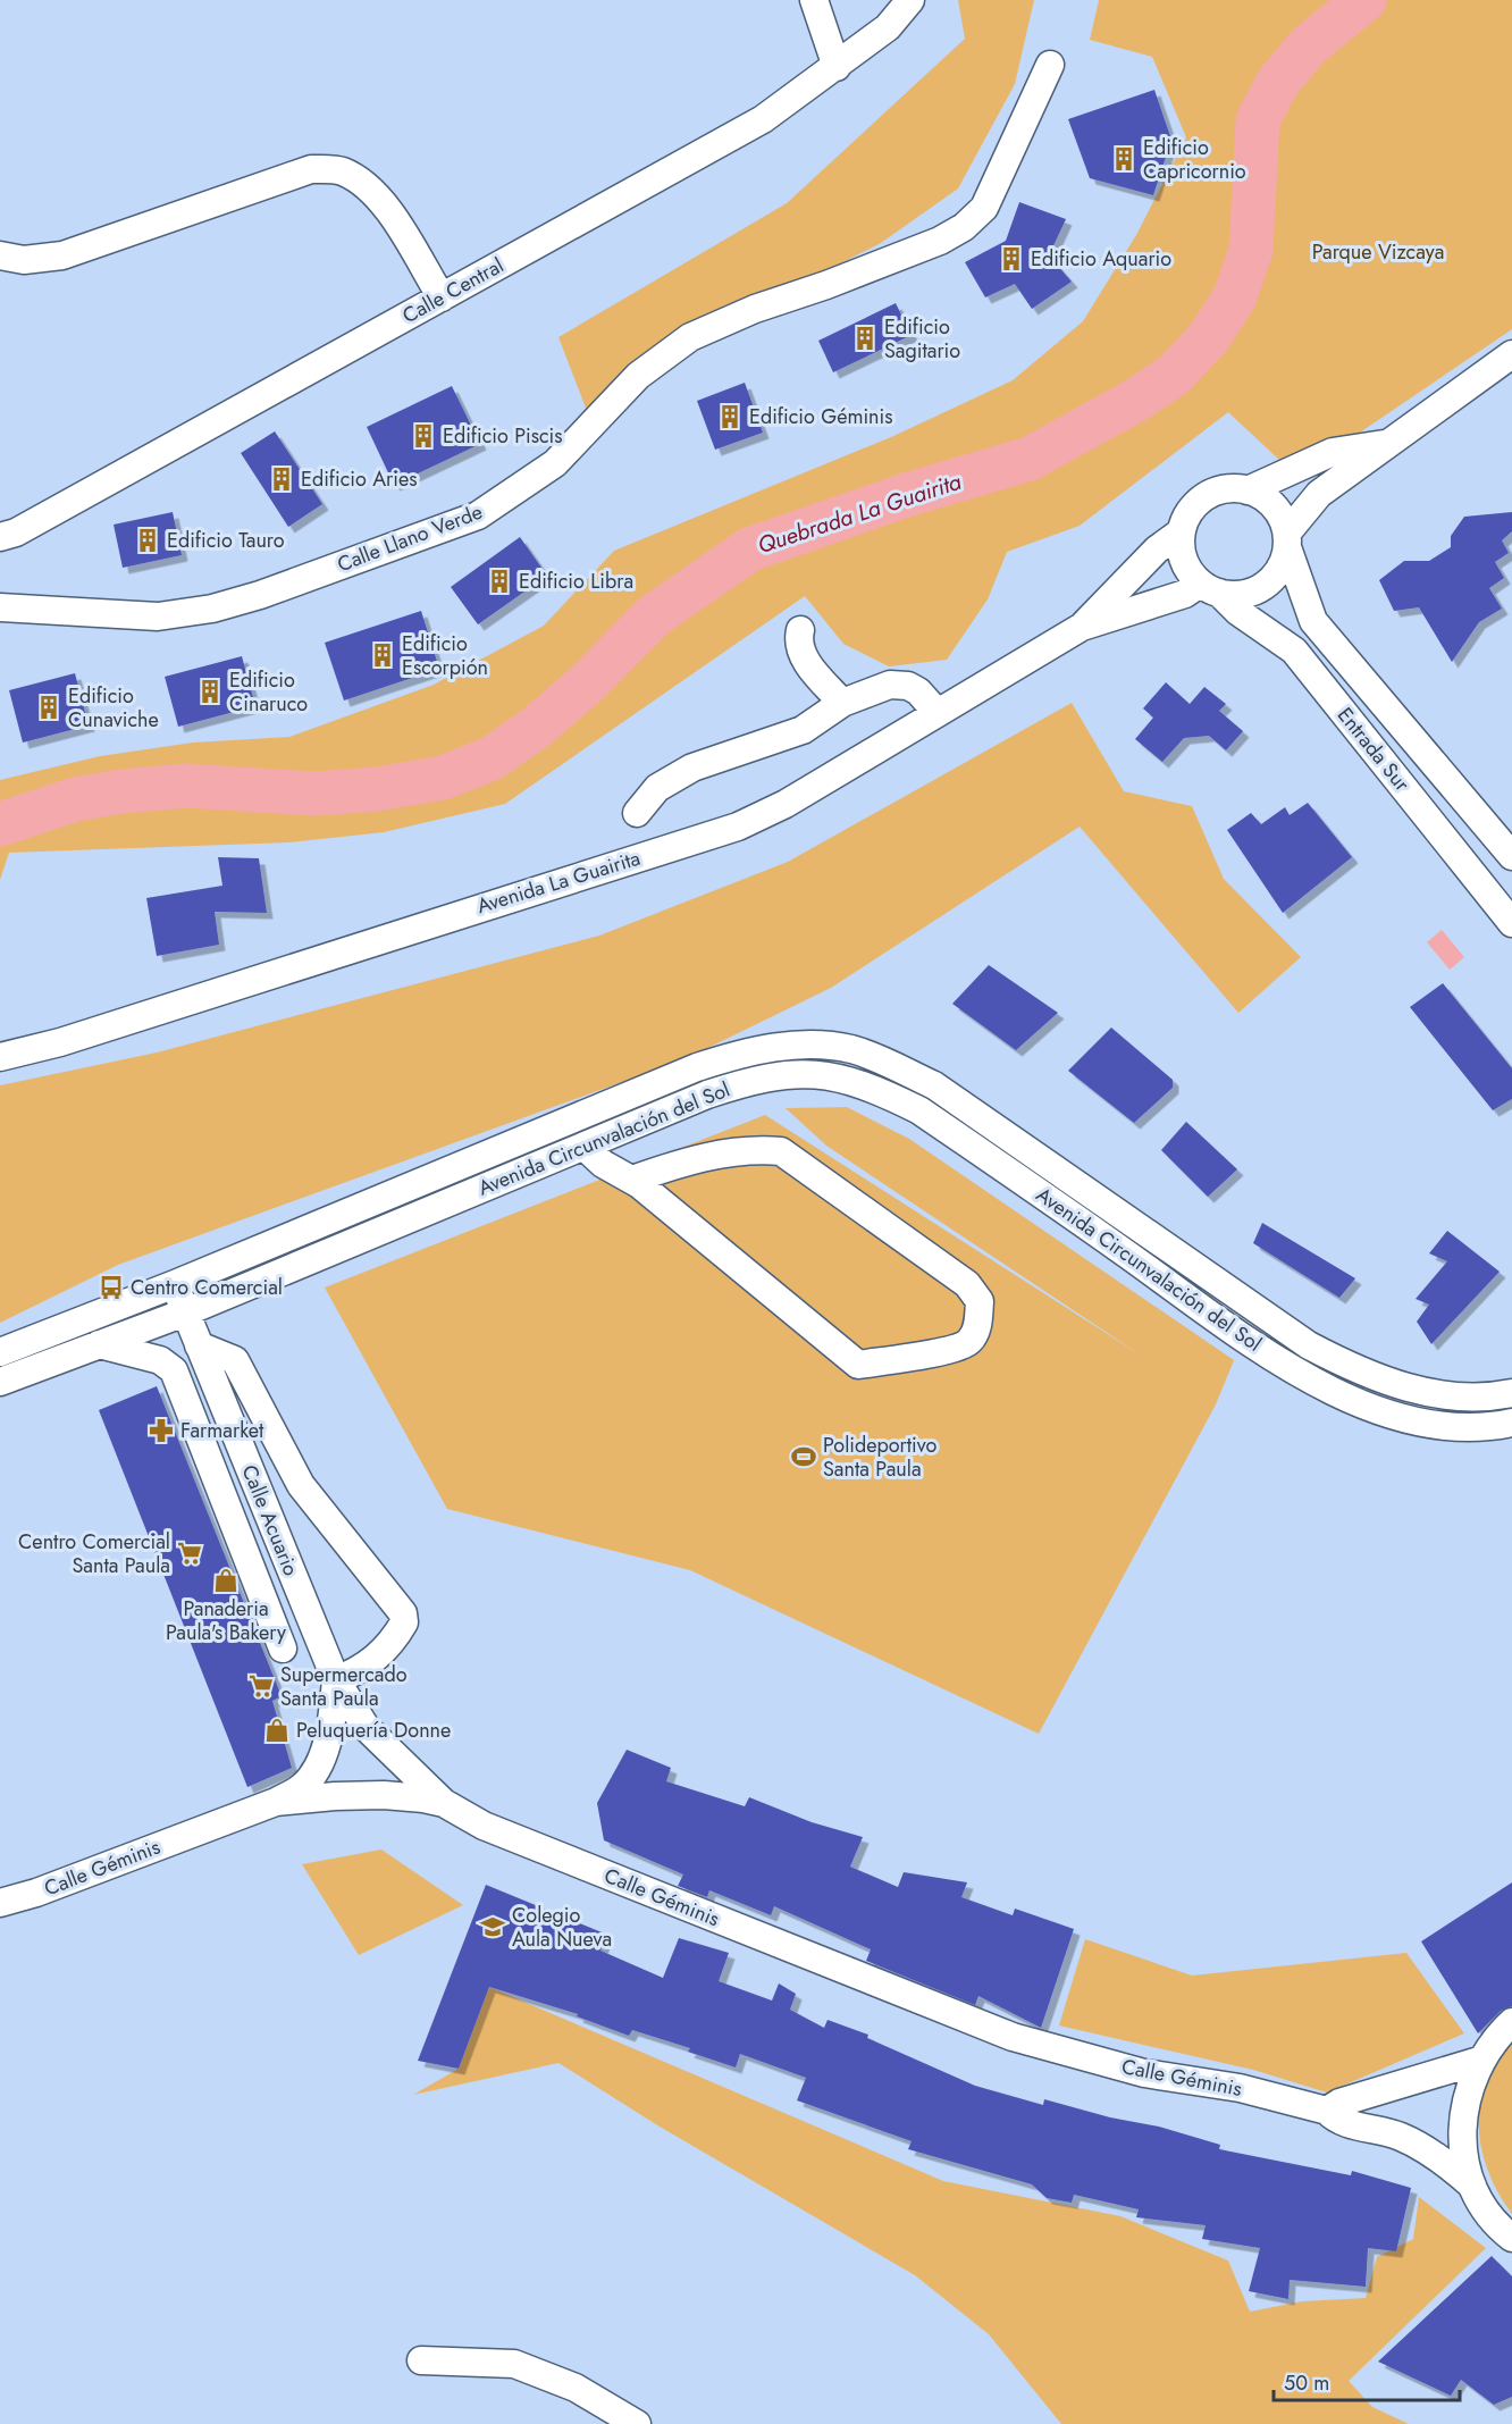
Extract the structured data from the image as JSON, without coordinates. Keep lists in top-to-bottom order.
{
  "streets": {
    "street": [
      "Calle Central",
      "Calle Llano Verde",
      "Entrada Sur",
      "Avenida La Guairita",
      "Avenida Circunvalación del Sol",
      "Calle Acuario",
      "Calle Géminis"
    ]
  },
  "crossings": [
    ["Entrada Sur", "Avenida La Guairita"],
    ["Avenida Circunvalación del Sol", "Calle Acuario"],
    ["Calle Acuario", "Calle Géminis"]
  ],
  "water": ["Quebrada La Guairita"],
  "parks": ["Parque Vizcaya"],
  "places": {
    "building": [
      "Edificio Capricornio",
      "Edificio Aquario",
      "Edificio Sagitario",
      "Edificio Géminis",
      "Edificio Piscis",
      "Edificio Aries",
      "Edificio Tauro",
      "Edificio Libra",
      "Edificio Escorpión",
      "Edificio Cinaruco",
      "Edificio Cunaviche"
    ],
    "bus stop": ["Centro Comercial"],
    "pharmacy": ["Farmarket"],
    "sports": ["Polideportivo Santa Paula"],
    "supermarket": ["Centro Comercial Santa Paula", "Supermercado Santa Paula"],
    "shop": ["Panaderia Paula's Bakery", "Peluquería Donne"],
    "school or university": ["Colegio Aula Nueva"]
  },
  "scale_bar": "50 m"
}
